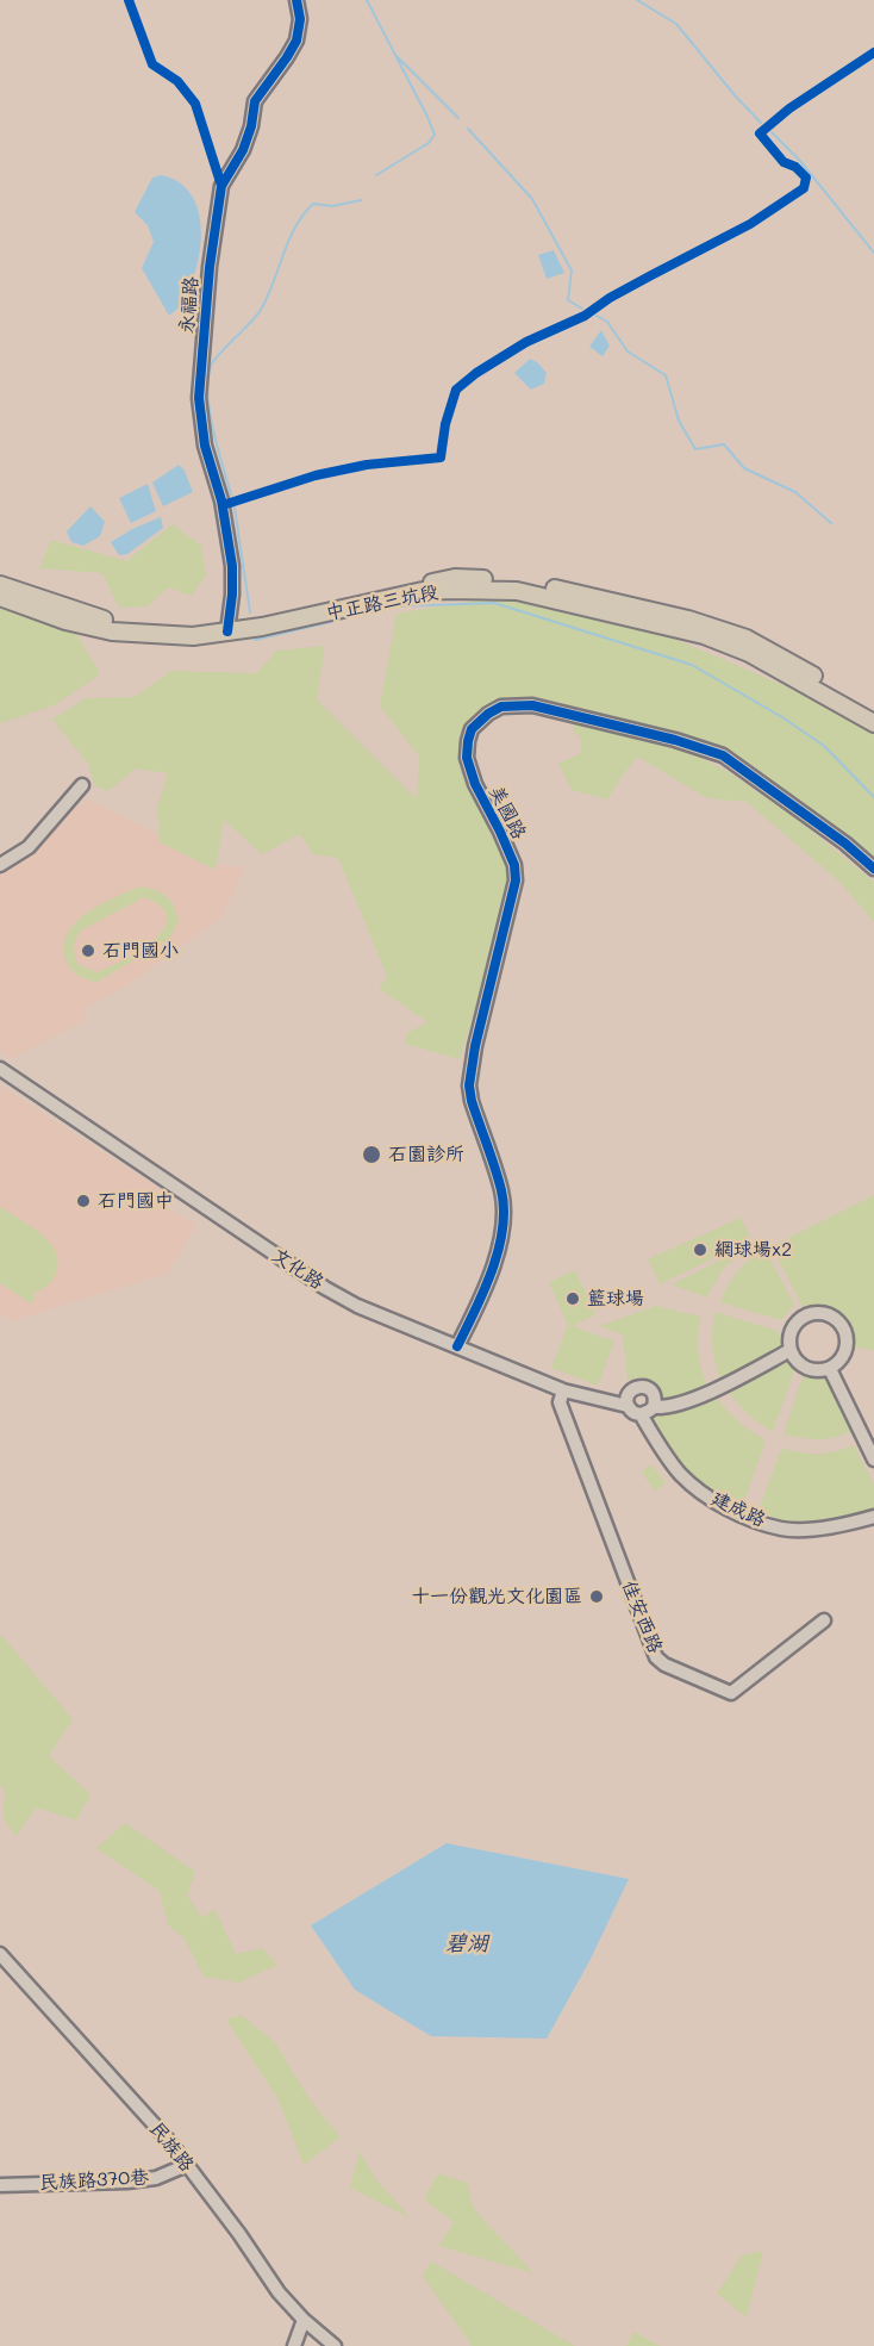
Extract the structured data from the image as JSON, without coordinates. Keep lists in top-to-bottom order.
{
  "streets": {
    "main road": ["中正路三坑段"],
    "street": [
      "永福路",
      "美國路",
      "文化路",
      "建成路",
      "佳安西路",
      "民族路",
      "民族路370巷"
    ]
  },
  "crossings": [
    ["永福路", "中正路三坑段"],
    ["美國路", "文化路"],
    ["文化路", "建成路"],
    ["文化路", "佳安西路"],
    ["民族路", "民族路370巷"]
  ],
  "water": ["碧湖"],
  "places": [
    "石門國小",
    "石園診所",
    "石門國中",
    "網球場x2",
    "籃球場",
    "十一份觀光文化園區"
  ]
}
